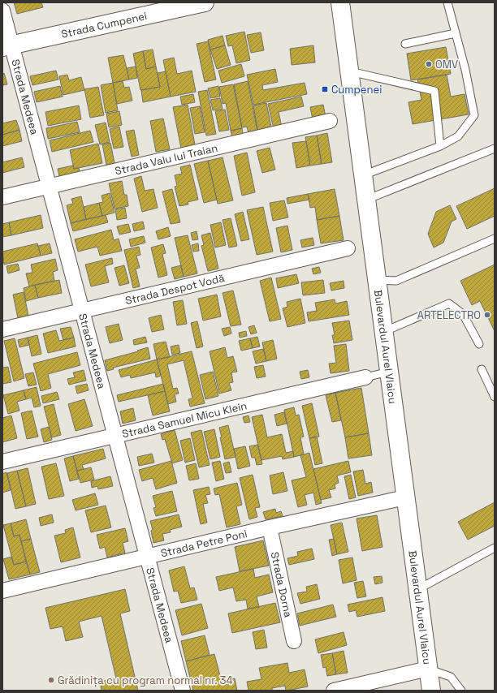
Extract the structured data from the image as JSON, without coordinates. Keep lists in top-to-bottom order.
{
  "streets": {
    "main road": ["Strada Cumpenei", "Bulevardul Aurel Vlaicu"],
    "street": [
      "Strada Medeea",
      "Strada Valu lui Traian",
      "Strada Despot Vodă",
      "Strada Samuel Micu Klein",
      "Strada Petre Poni",
      "Strada Dorna"
    ]
  },
  "crossings": [
    ["Strada Cumpenei", "Strada Medeea"],
    ["Strada Medeea", "Strada Valu lui Traian"],
    ["Strada Medeea", "Strada Despot Vodă"],
    ["Strada Medeea", "Strada Samuel Micu Klein"],
    ["Strada Medeea", "Strada Petre Poni"],
    ["Bulevardul Aurel Vlaicu", "Strada Petre Poni"],
    ["Strada Petre Poni", "Strada Dorna"]
  ],
  "places": {
    "other": ["OMV", "ARTELECTRO", "Grădinița cu program normal nr. 34"],
    "transit": ["Cumpenei"]
  }
}
